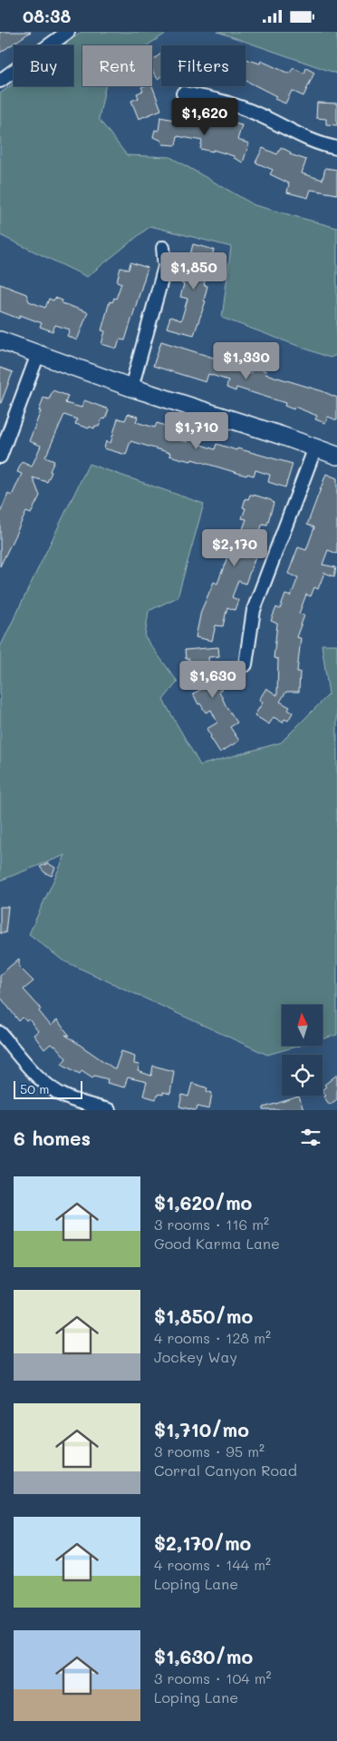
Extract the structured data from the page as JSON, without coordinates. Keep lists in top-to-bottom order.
{
  "scale_bar": "50 m",
  "north": "top",
  "page": {
    "status": "08:38",
    "chip": ["Buy", "Rent", "Filters"],
    "price": [
      "$1,620",
      "$1,850",
      "$1,330",
      "$1,710",
      "$2,170",
      "$1,630"
    ],
    "scale": "50 m",
    "heading": "6 homes",
    "list": [
      {
        "name": "$1,620/mo",
        "note": "3 rooms · 116 m² · Good Karma Lane"
      },
      {
        "name": "$1,850/mo",
        "note": "4 rooms · 128 m² · Jockey Way"
      },
      {
        "name": "$1,710/mo",
        "note": "3 rooms · 95 m² · Corral Canyon Road"
      },
      {
        "name": "$2,170/mo",
        "note": "4 rooms · 144 m² · Loping Lane"
      },
      {
        "name": "$1,630/mo",
        "note": "3 rooms · 104 m² · Loping Lane"
      }
    ]
  }
}
